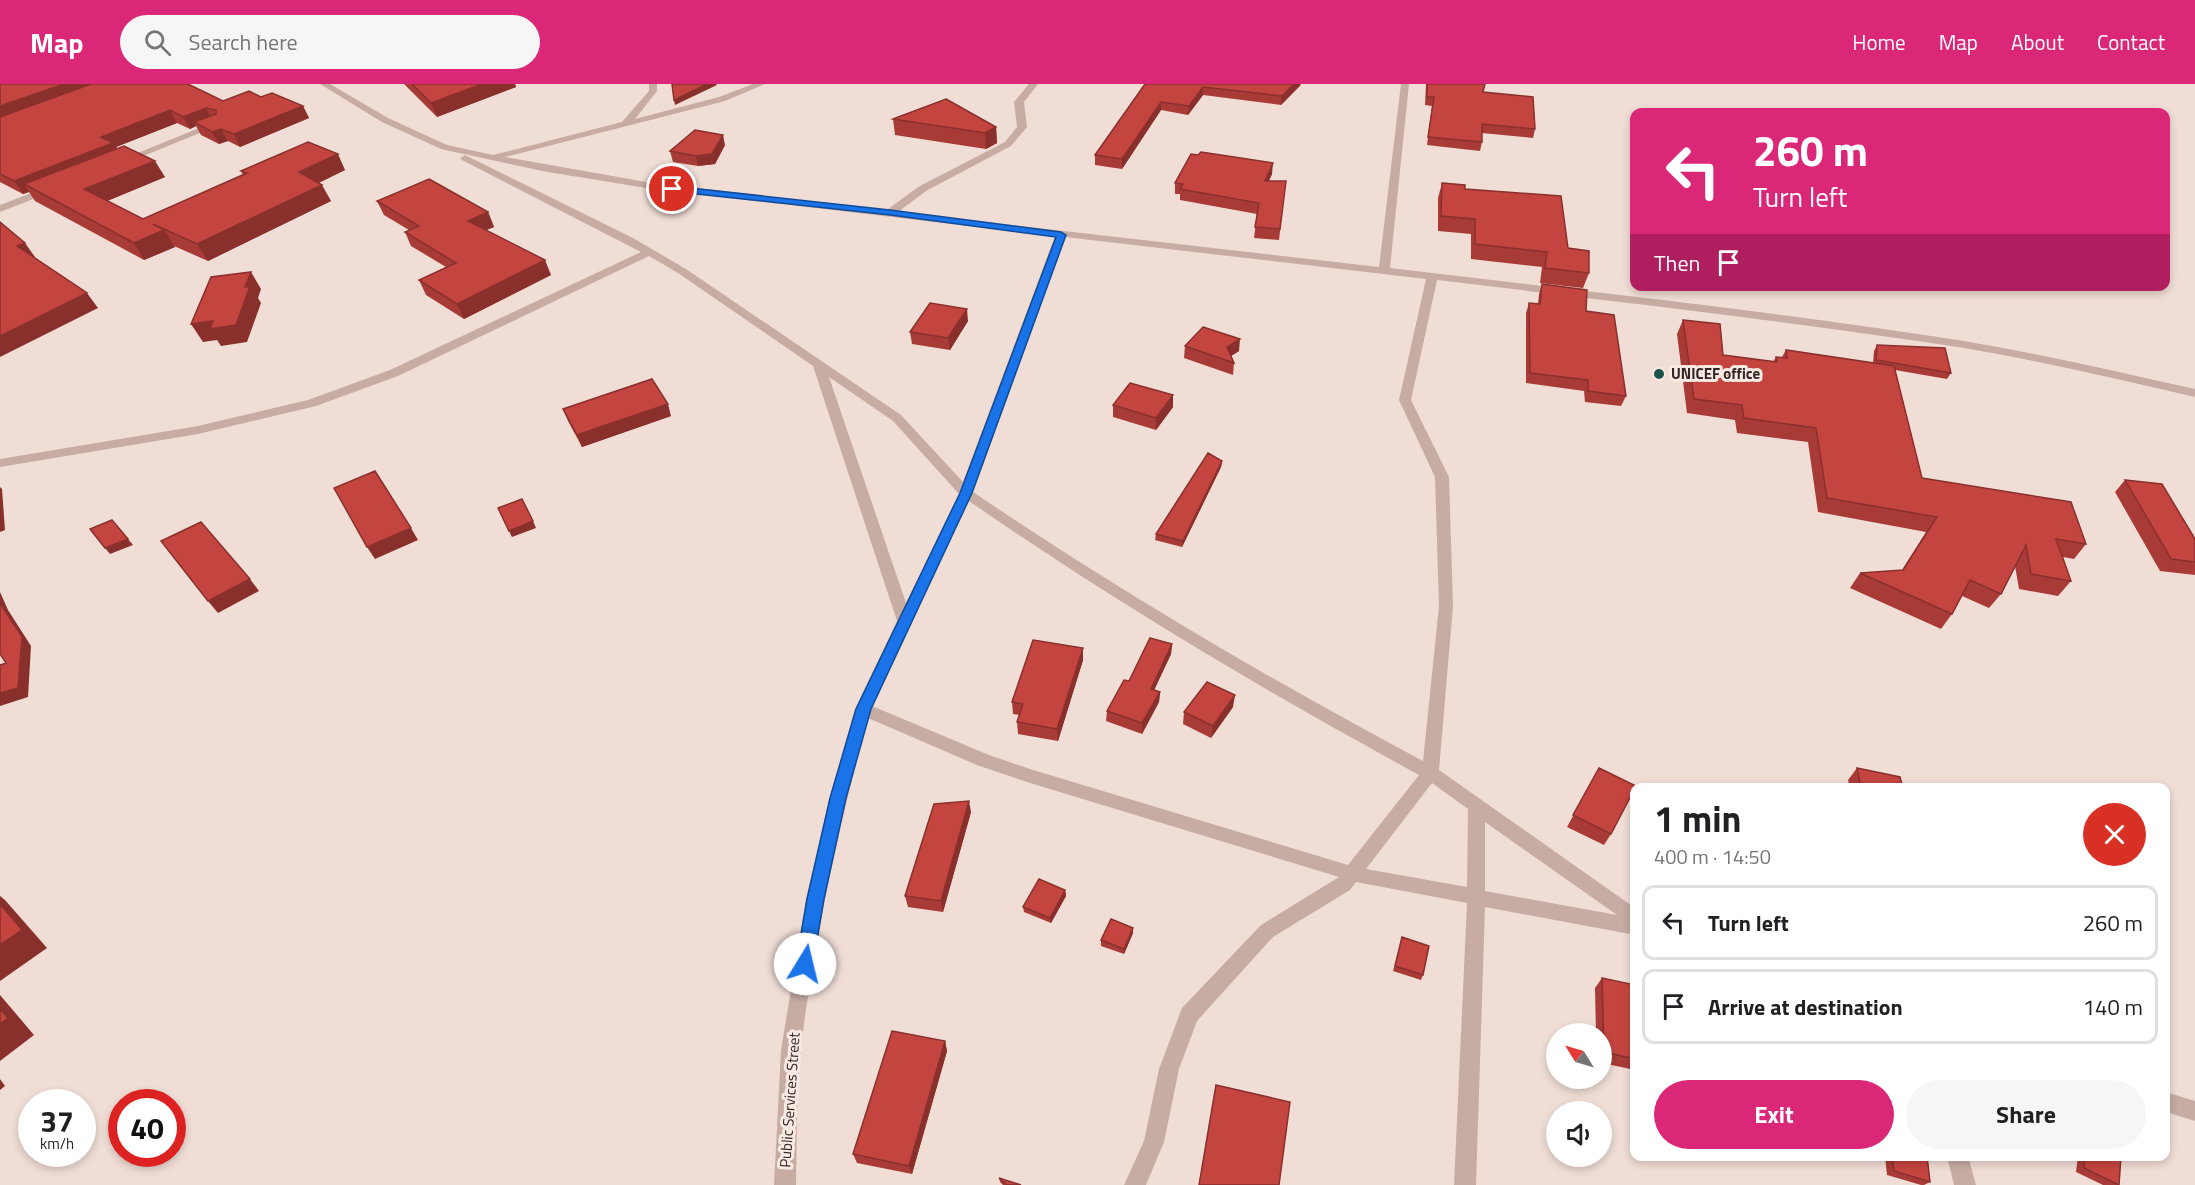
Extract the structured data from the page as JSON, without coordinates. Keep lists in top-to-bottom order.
{
  "streets": {
    "street": ["Public Services Street"]
  },
  "places": ["UNICEF office"],
  "north": "top left",
  "page": {
    "header": "Map",
    "search": "Search here",
    "nav": [
      "Home",
      "Map",
      "About",
      "Contact"
    ],
    "turn": ["260 m", "Turn left"],
    "then": "Then",
    "heading": ["1 min", "400 m · 14:50"],
    "list": [
      {
        "name": "Turn left",
        "value": "260 m"
      },
      {
        "name": "Arrive at destination",
        "value": "140 m"
      }
    ],
    "buttons": ["Exit", "Share"],
    "speed": "37 km/h",
    "limit": "40"
  }
}
